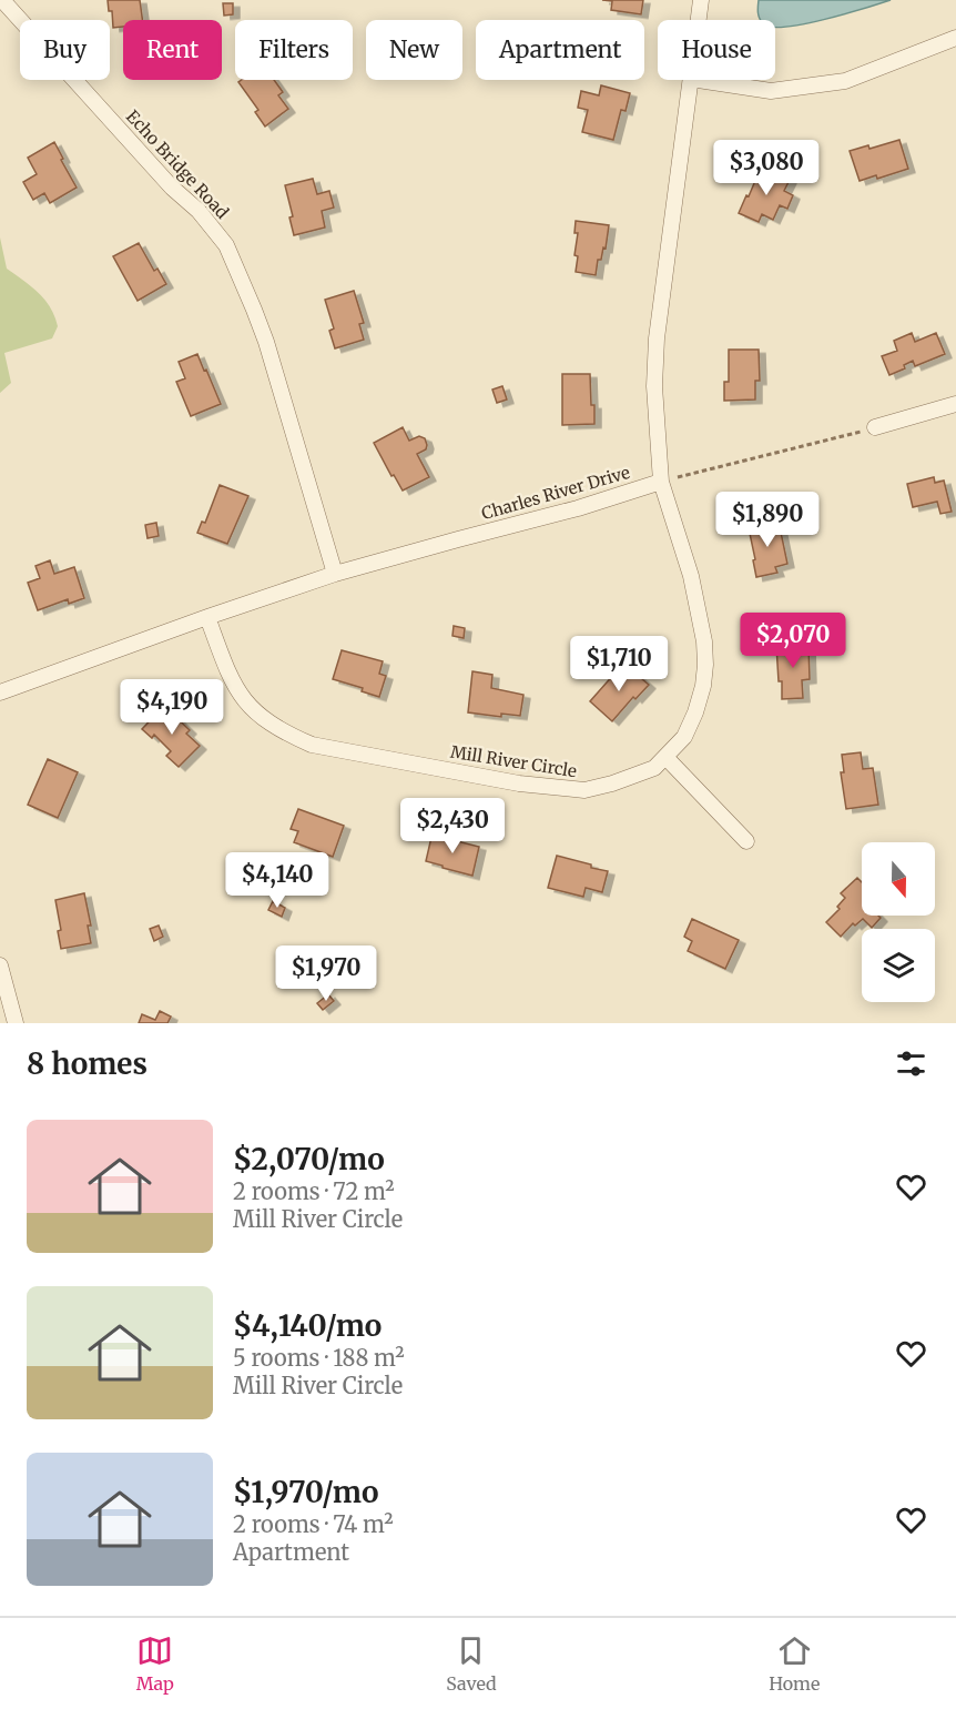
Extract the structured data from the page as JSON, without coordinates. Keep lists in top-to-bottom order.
{
  "streets": {
    "street": ["Echo Bridge Road", "Charles River Drive", "Mill River Circle"]
  },
  "crossings": [
    ["Echo Bridge Road", "Charles River Drive"],
    ["Charles River Drive", "Mill River Circle"]
  ],
  "north": "bottom",
  "page": {
    "chip": [
      "Buy",
      "Rent",
      "Filters",
      "New",
      "Apartment",
      "House"
    ],
    "price": [
      "$3,080",
      "$1,890",
      "$2,070",
      "$1,710",
      "$4,190",
      "$2,430",
      "$4,140",
      "$1,970"
    ],
    "heading": "8 homes",
    "list": [
      {
        "name": "$2,070/mo",
        "note": "2 rooms · 72 m² · Mill River Circle"
      },
      {
        "name": "$4,140/mo",
        "note": "5 rooms · 188 m² · Mill River Circle"
      },
      {
        "name": "$1,970/mo",
        "note": "2 rooms · 74 m² · Apartment"
      }
    ],
    "tabs": ["Map", "Saved", "Home"]
  }
}
